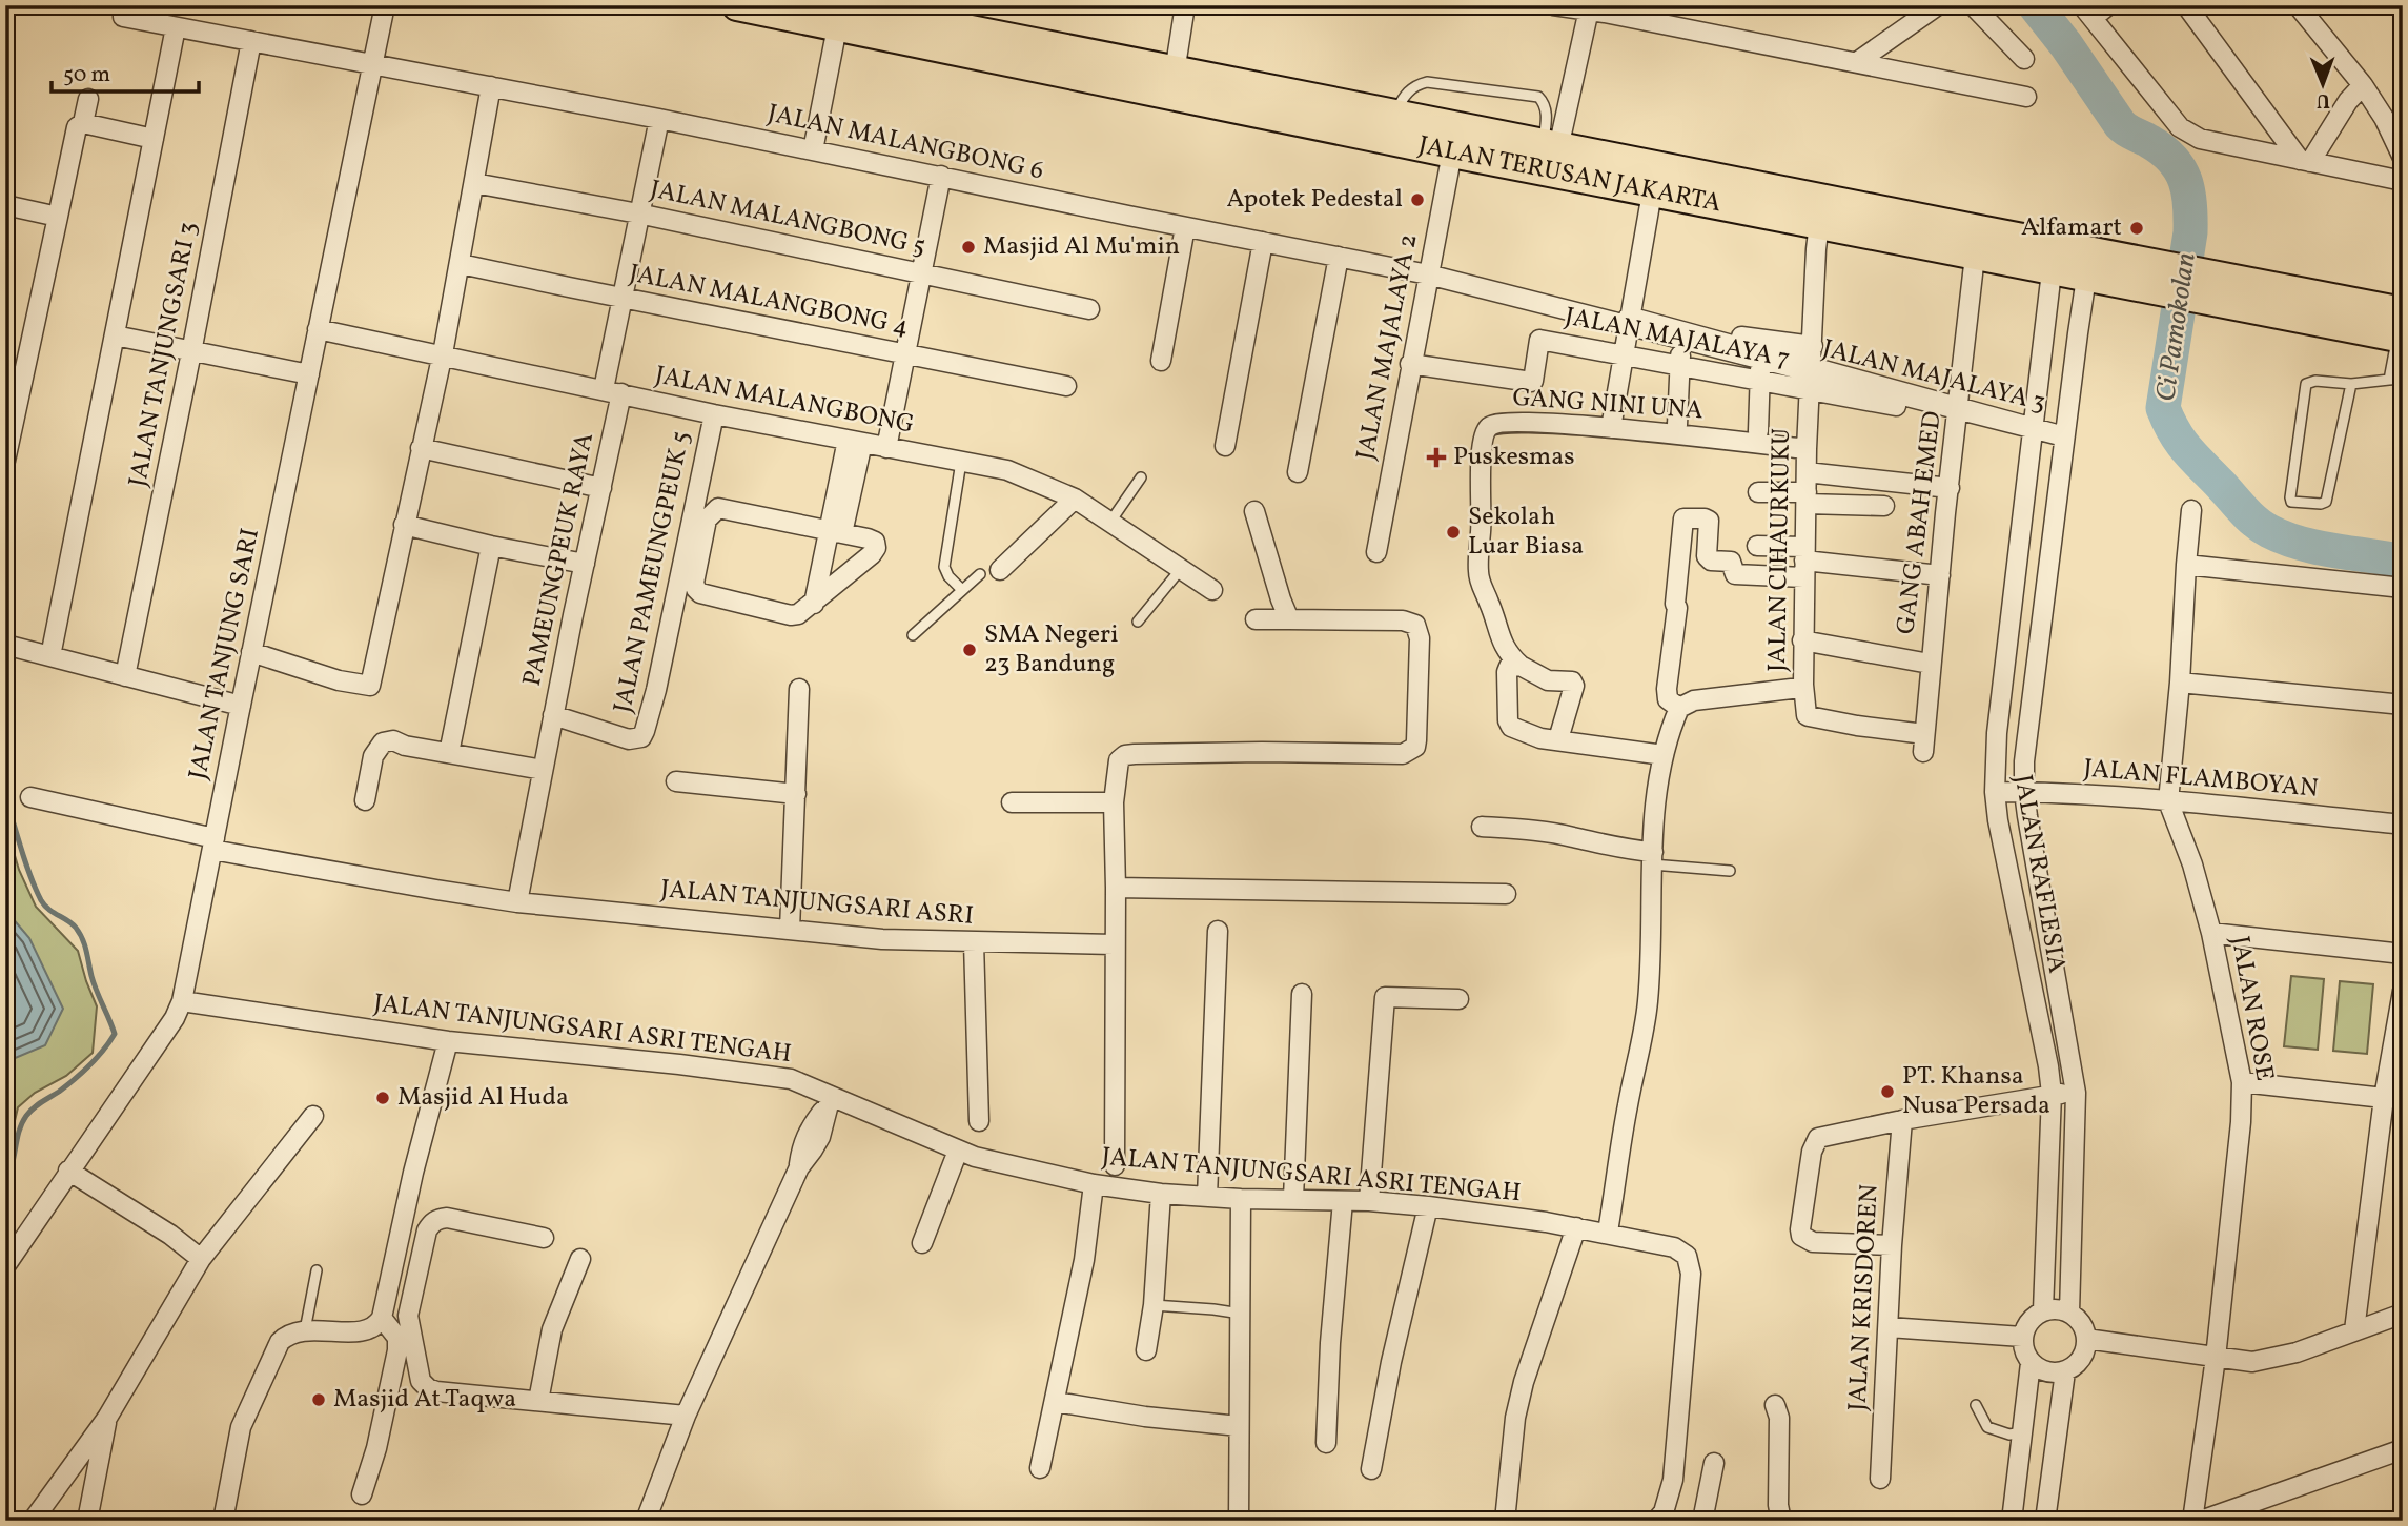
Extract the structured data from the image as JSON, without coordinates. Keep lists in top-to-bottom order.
{
  "streets": {
    "main road": ["JALAN TERUSAN JAKARTA"],
    "street": [
      "JALAN MALANGBONG 6",
      "JALAN MALANGBONG 5",
      "JALAN MALANGBONG 4",
      "JALAN MAJALAYA 7",
      "JALAN MAJALAYA 2",
      "JALAN TANJUNGSARI 3",
      "JALAN MAJALAYA 3",
      "JALAN MALANGBONG",
      "GANG NINI UNA",
      "GANG ABAH EMED",
      "JALAN CIHAURKUKU",
      "PAMEUNGPEUK RAYA",
      "JALAN PAMEUNGPEUK 5",
      "JALAN TANJUNG SARI",
      "JALAN FLAMBOYAN",
      "JALAN RAFLESIA",
      "JALAN TANJUNGSARI ASRI",
      "JALAN ROSE",
      "JALAN TANJUNGSARI ASRI TENGAH",
      "JALAN KRISDOREN"
    ]
  },
  "crossings": [
    ["JALAN MALANGBONG 6", "JALAN MAJALAYA 2"],
    ["JALAN MALANGBONG 6", "JALAN TANJUNGSARI 3"],
    ["JALAN MALANGBONG 6", "JALAN MAJALAYA 3"],
    ["JALAN MALANGBONG 6", "PAMEUNGPEUK RAYA"],
    ["JALAN MALANGBONG 6", "JALAN TANJUNG SARI"],
    ["JALAN TERUSAN JAKARTA", "JALAN MAJALAYA 2"],
    ["JALAN TERUSAN JAKARTA", "GANG ABAH EMED"],
    ["JALAN TERUSAN JAKARTA", "JALAN CIHAURKUKU"],
    ["JALAN TERUSAN JAKARTA", "JALAN RAFLESIA"],
    ["JALAN MALANGBONG 5", "PAMEUNGPEUK RAYA"],
    ["JALAN MALANGBONG 4", "PAMEUNGPEUK RAYA"],
    ["JALAN MAJALAYA 7", "JALAN MAJALAYA 2"],
    ["JALAN MAJALAYA 7", "JALAN MAJALAYA 3"],
    ["JALAN MAJALAYA 7", "JALAN RAFLESIA"],
    ["JALAN MAJALAYA 2", "JALAN MAJALAYA 3"],
    ["JALAN MAJALAYA 3", "JALAN CIHAURKUKU"],
    ["JALAN MAJALAYA 3", "JALAN RAFLESIA"],
    ["JALAN MALANGBONG", "PAMEUNGPEUK RAYA"],
    ["JALAN MALANGBONG", "JALAN PAMEUNGPEUK 5"],
    ["JALAN MALANGBONG", "JALAN TANJUNG SARI"],
    ["GANG NINI UNA", "JALAN CIHAURKUKU"],
    ["GANG ABAH EMED", "JALAN CIHAURKUKU"],
    ["PAMEUNGPEUK RAYA", "JALAN PAMEUNGPEUK 5"],
    ["JALAN TANJUNG SARI", "JALAN TANJUNGSARI ASRI"],
    ["JALAN TANJUNG SARI", "JALAN TANJUNGSARI ASRI TENGAH"],
    ["JALAN FLAMBOYAN", "JALAN RAFLESIA"],
    ["JALAN FLAMBOYAN", "JALAN ROSE"]
  ],
  "water": ["Ci Pamokolan"],
  "places": {
    "other": [
      "Apotek Pedestal",
      "Alfamart",
      "Masjid Al Mu'min",
      "Sekolah Luar Biasa",
      "SMA Negeri 23 Bandung",
      "PT. Khansa Nusa Persada",
      "Masjid Al Huda",
      "Masjid At Taqwa"
    ],
    "health": ["Puskesmas"]
  },
  "scale_bar": "50 m",
  "north": "bottom"
}
